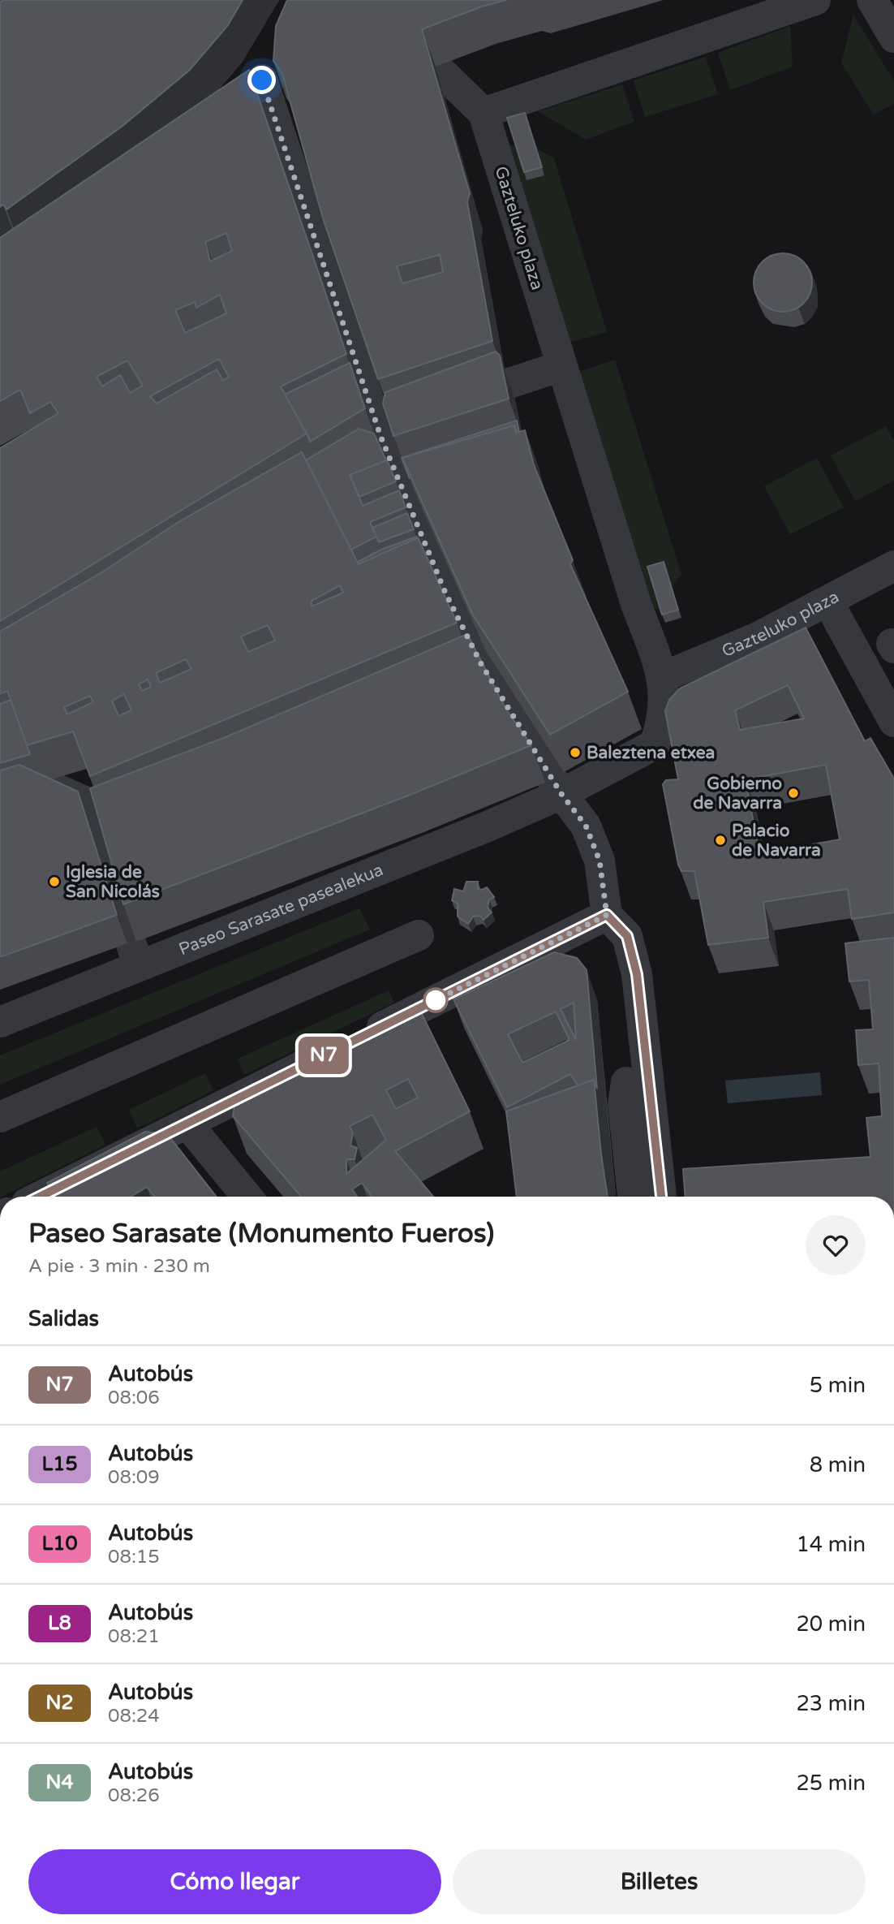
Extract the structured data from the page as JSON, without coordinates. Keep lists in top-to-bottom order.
{
  "streets": {
    "street": ["Gazteluko plaza", "Paseo Sarasate pasealekua"]
  },
  "crossings": [
    ["Gazteluko plaza", "Paseo Sarasate pasealekua"]
  ],
  "places": [
    "Baleztena etxea",
    "Gobierno de Navarra",
    "Palacio de Navarra",
    "Iglesia de San Nicolás"
  ],
  "lines": ["bus line N7"],
  "page": {
    "on_map": "N7",
    "heading": [
      ["Paseo Sarasate (Monumento Fueros)", "A pie · 3 min · 230 m"],
      "Salidas"
    ],
    "list": [
      {
        "mark": "N7",
        "name": "Autobús",
        "note": "08:06",
        "value": "5 min"
      },
      {
        "mark": "L15",
        "name": "Autobús",
        "note": "08:09",
        "value": "8 min"
      },
      {
        "mark": "L10",
        "name": "Autobús",
        "note": "08:15",
        "value": "14 min"
      },
      {
        "mark": "L8",
        "name": "Autobús",
        "note": "08:21",
        "value": "20 min"
      },
      {
        "mark": "N2",
        "name": "Autobús",
        "note": "08:24",
        "value": "23 min"
      },
      {
        "mark": "N4",
        "name": "Autobús",
        "note": "08:26",
        "value": "25 min"
      }
    ],
    "buttons": ["Cómo llegar", "Billetes"]
  }
}
